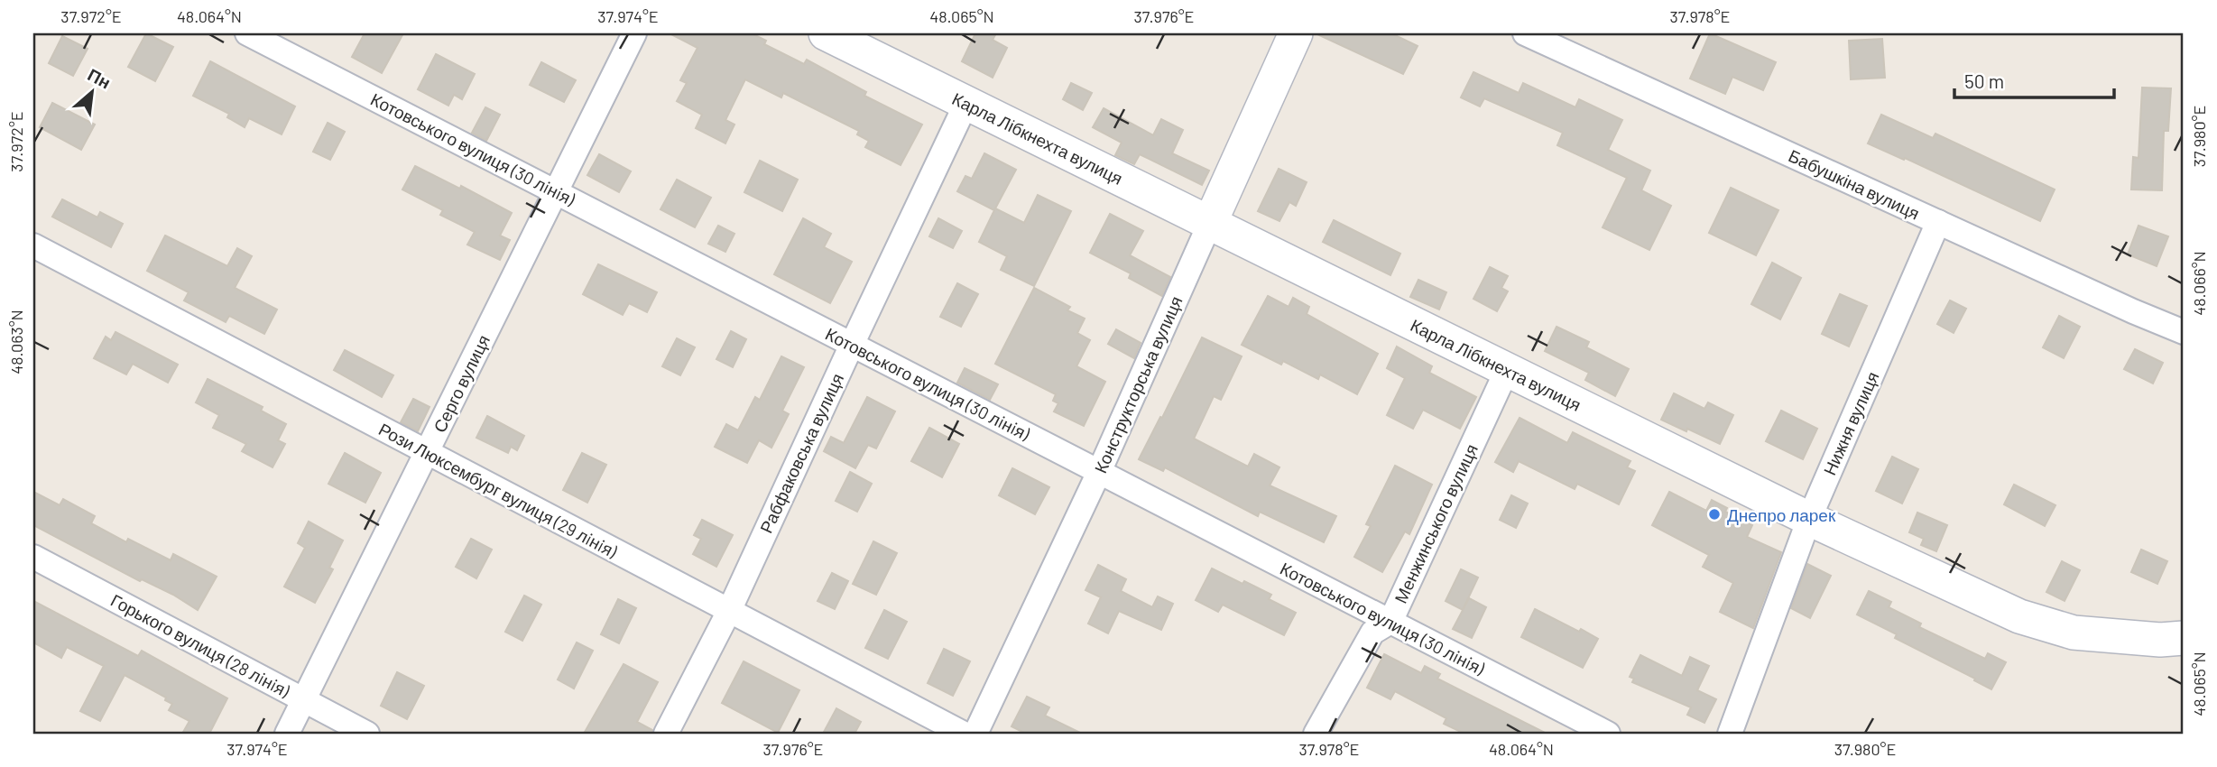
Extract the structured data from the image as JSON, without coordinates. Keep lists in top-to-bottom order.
{
  "streets": {
    "street": [
      "Карла Лібкнехта вулиця",
      "Котовського вулиця (30 лiнiя)",
      "Бабушкіна вулиця",
      "Серго вулиця",
      "Конструкторська вулиця",
      "Нижня вулиця",
      "Рабфаковська вулиця",
      "Рози Люксембург вулиця (29 лiнiя)",
      "Менжинського вулиця",
      "Горького вулиця (28 лiнiя)"
    ]
  },
  "crossings": [
    ["Карла Лібкнехта вулиця", "Конструкторська вулиця"],
    ["Карла Лібкнехта вулиця", "Нижня вулиця"],
    ["Карла Лібкнехта вулиця", "Рабфаковська вулиця"],
    ["Карла Лібкнехта вулиця", "Менжинського вулиця"],
    ["Котовського вулиця (30 лiнiя)", "Серго вулиця"],
    ["Котовського вулиця (30 лiнiя)", "Конструкторська вулиця"],
    ["Котовського вулиця (30 лiнiя)", "Рабфаковська вулиця"],
    ["Котовського вулиця (30 лiнiя)", "Менжинського вулиця"],
    ["Бабушкіна вулиця", "Нижня вулиця"],
    ["Серго вулиця", "Рози Люксембург вулиця (29 лiнiя)"],
    ["Серго вулиця", "Горького вулиця (28 лiнiя)"],
    ["Рабфаковська вулиця", "Рози Люксембург вулиця (29 лiнiя)"]
  ],
  "places": ["Днепро ларек"],
  "scale_bar": "50 m",
  "north": "top right",
  "coordinates": [
    "37.972°E",
    "48.064°N",
    "37.974°E",
    "48.065°N",
    "37.976°E",
    "37.978°E",
    "37.980°E",
    "48.066°N",
    "48.063°N"
  ]
}
